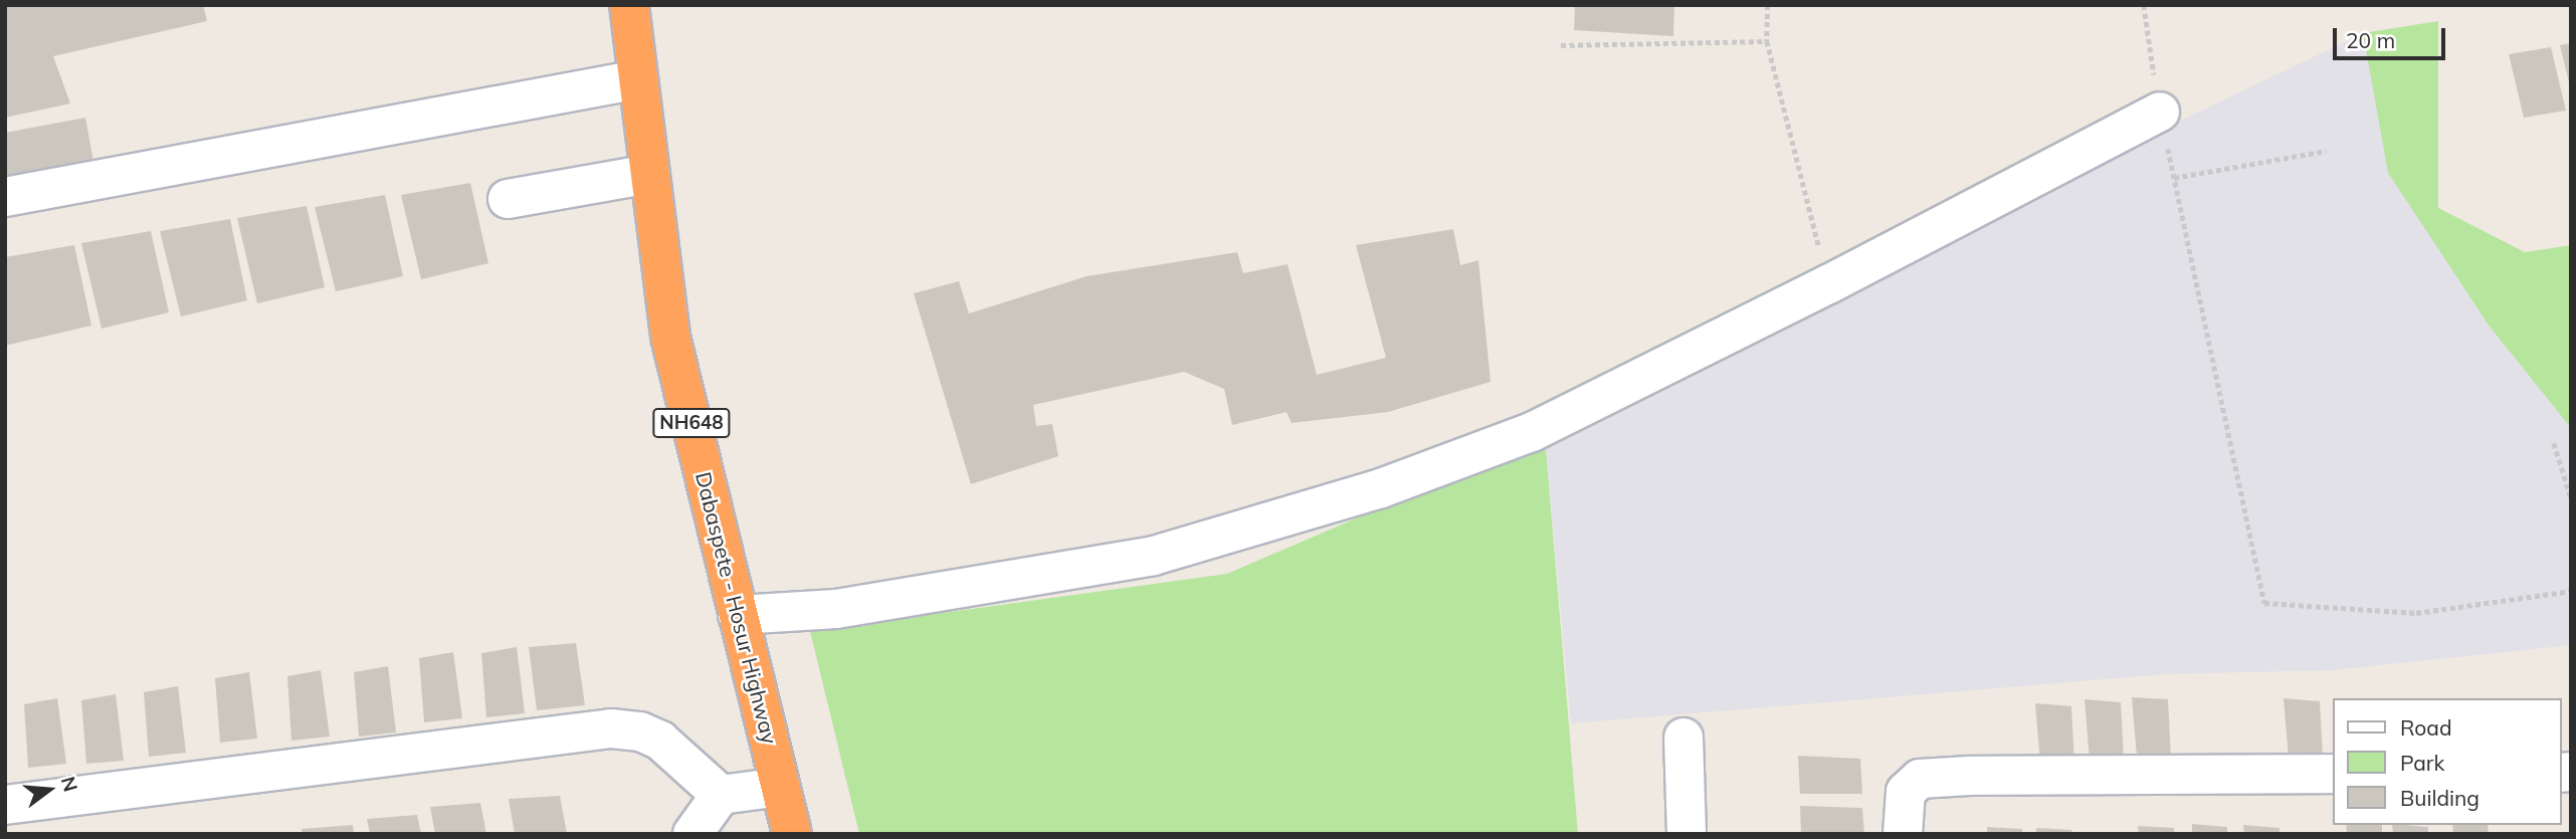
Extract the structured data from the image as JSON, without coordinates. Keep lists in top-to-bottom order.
{
  "streets": {
    "highway": ["NH648", "Dabaspete - Hosur Highway"]
  },
  "legend": ["Road", "Park", "Building"],
  "scale_bar": "20 m",
  "north": "right"
}
